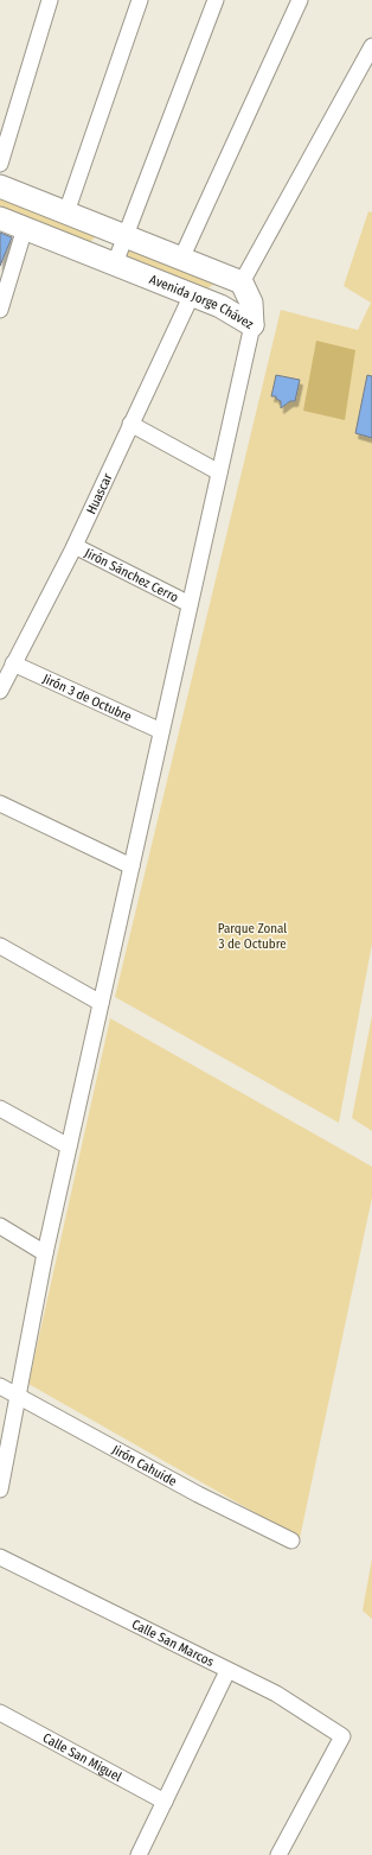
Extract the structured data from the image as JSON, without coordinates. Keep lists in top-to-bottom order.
{
  "streets": {
    "street": [
      "Avenida Jorge Chávez",
      "Huascar",
      "Jirón Sánchez Cerro",
      "Jirón 3 de Octubre",
      "Jirón Cahuide",
      "Calle San Marcos",
      "Calle San Miguel"
    ]
  },
  "crossings": [
    ["Avenida Jorge Chávez", "Huascar"],
    ["Huascar", "Jirón Sánchez Cerro"],
    ["Huascar", "Jirón 3 de Octubre"]
  ],
  "parks": ["Parque Zonal 3 de Octubre"]
}
